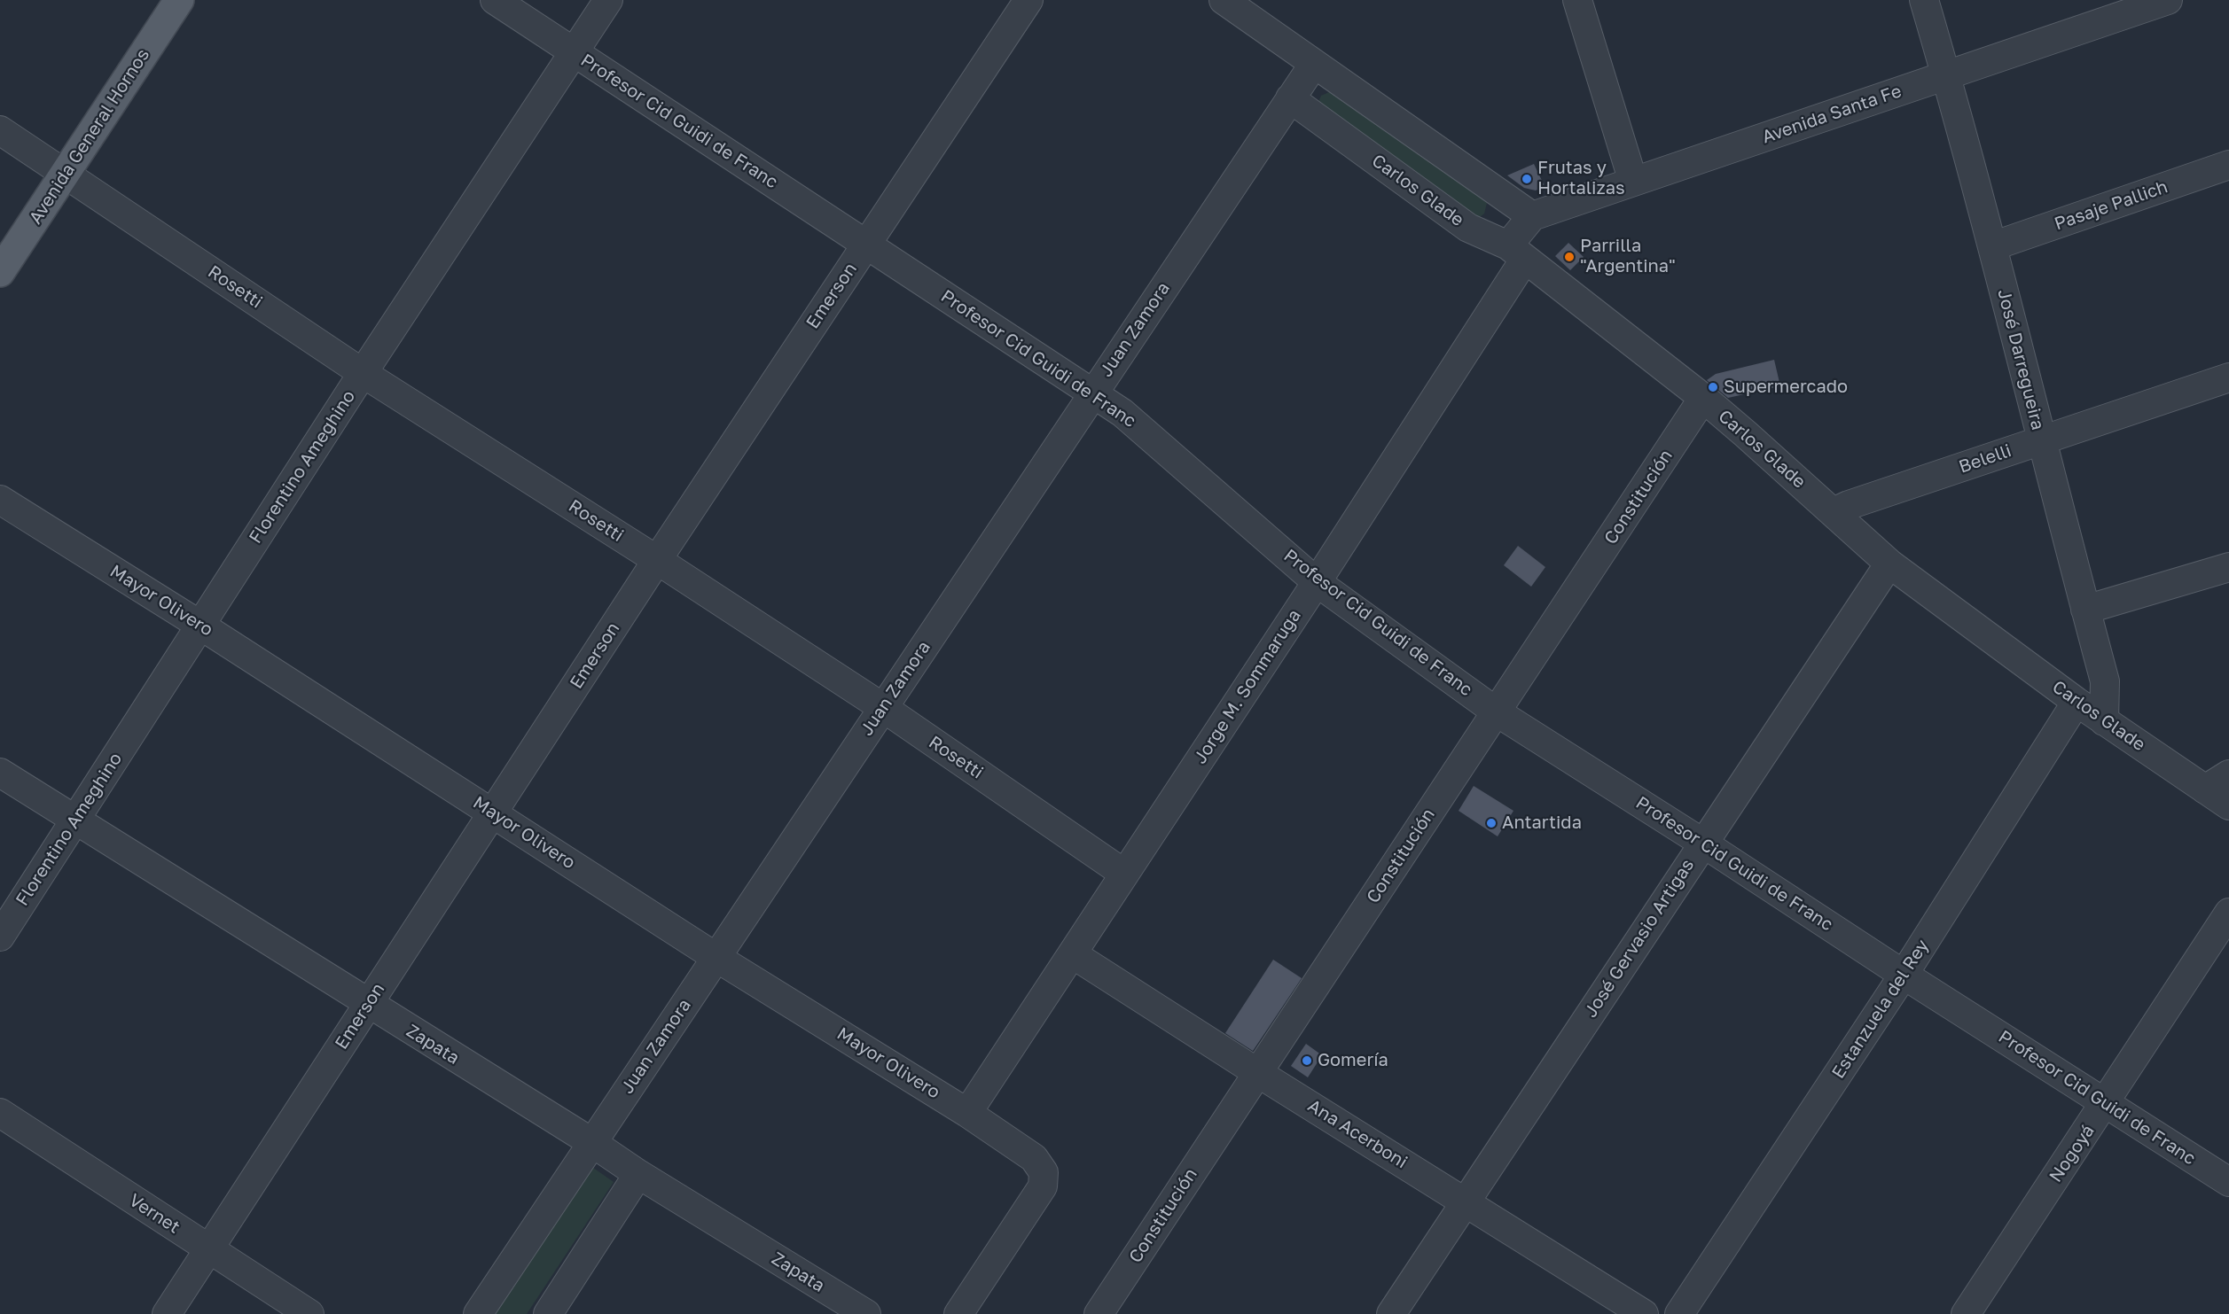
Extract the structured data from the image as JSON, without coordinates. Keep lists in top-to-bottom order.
{
  "streets": {
    "main road": ["Avenida General Hornos"],
    "street": [
      "Avenida Santa Fe",
      "Profesor Cid Guidi de Franc",
      "Carlos Glade",
      "Pasaje Pallich",
      "Rosetti",
      "Emerson",
      "Juan Zamora",
      "José Darregueira",
      "Belelli",
      "Florentino Ameghino",
      "Constitución",
      "Mayor Olivero",
      "Jorge M. Sommaruga",
      "José Gervasio Artigas",
      "Estanzuela del Rey",
      "Zapata",
      "Ana Acerboni",
      "Nogoyá",
      "Vernet"
    ]
  },
  "crossings": [
    ["Avenida Santa Fe", "José Darregueira"],
    ["Profesor Cid Guidi de Franc", "Emerson"],
    ["Profesor Cid Guidi de Franc", "Juan Zamora"],
    ["Profesor Cid Guidi de Franc", "Florentino Ameghino"],
    ["Profesor Cid Guidi de Franc", "Constitución"],
    ["Profesor Cid Guidi de Franc", "Jorge M. Sommaruga"],
    ["Profesor Cid Guidi de Franc", "José Gervasio Artigas"],
    ["Profesor Cid Guidi de Franc", "Estanzuela del Rey"],
    ["Profesor Cid Guidi de Franc", "Nogoyá"],
    ["Avenida General Hornos", "Rosetti"],
    ["Carlos Glade", "Juan Zamora"],
    ["Carlos Glade", "José Darregueira"],
    ["Carlos Glade", "Belelli"],
    ["Carlos Glade", "Constitución"],
    ["Carlos Glade", "Jorge M. Sommaruga"],
    ["Carlos Glade", "José Gervasio Artigas"],
    ["Carlos Glade", "Estanzuela del Rey"],
    ["Pasaje Pallich", "José Darregueira"],
    ["Rosetti", "Emerson"],
    ["Rosetti", "Juan Zamora"],
    ["Rosetti", "Florentino Ameghino"],
    ["Rosetti", "Jorge M. Sommaruga"],
    ["Emerson", "Mayor Olivero"],
    ["Emerson", "Zapata"],
    ["Emerson", "Vernet"],
    ["Juan Zamora", "Mayor Olivero"],
    ["Juan Zamora", "Zapata"],
    ["José Darregueira", "Belelli"],
    ["Florentino Ameghino", "Mayor Olivero"],
    ["Florentino Ameghino", "Zapata"],
    ["Constitución", "Ana Acerboni"],
    ["Mayor Olivero", "Jorge M. Sommaruga"],
    ["Jorge M. Sommaruga", "Ana Acerboni"],
    ["José Gervasio Artigas", "Ana Acerboni"]
  ],
  "places": [
    "Frutas y Hortalizas",
    "Parrilla \"Argentina\"",
    "Supermercado",
    "Antartida",
    "Gomería"
  ]
}
